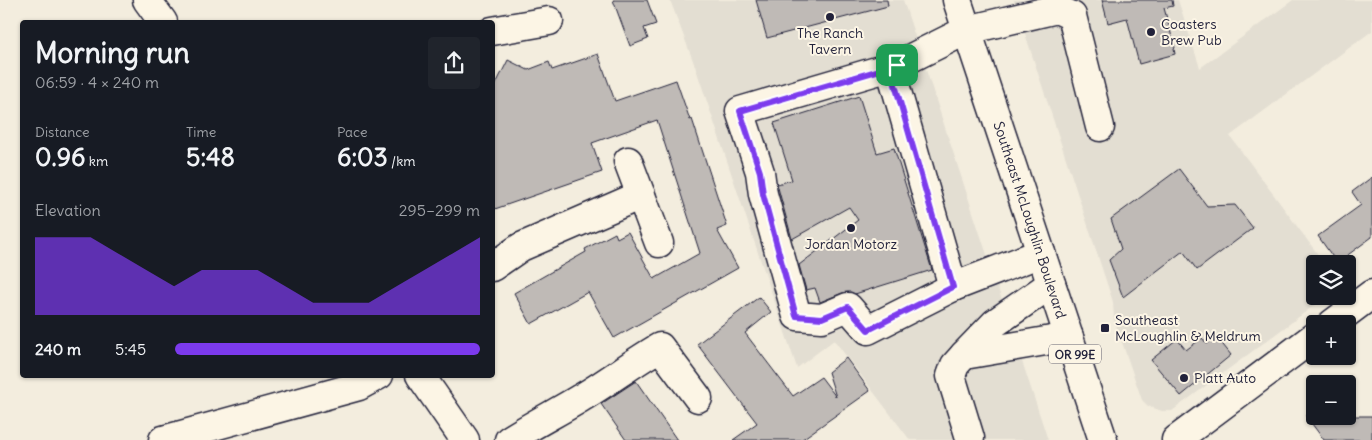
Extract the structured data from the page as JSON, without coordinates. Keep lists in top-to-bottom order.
{
  "streets": {
    "street": ["Southeast McLoughlin Boulevard", "OR 99E"]
  },
  "places": {
    "other": [
      "The Ranch Tavern",
      "Coasters Brew Pub",
      "Jordan Motorz",
      "Platt Auto"
    ],
    "transit": ["Southeast McLoughlin & Meldrum"]
  },
  "page": {
    "heading": ["Morning run", "06:59 · 4 × 240 m"],
    "stats": [
      ["Distance", "0.96 km"],
      ["Time", "5:48"],
      ["Pace", "6:03 /km"]
    ],
    "chart": ["Elevation", "295–299 m"],
    "map_buttons": ["+", "−"],
    "list": [
      {
        "name": "240 m",
        "note": "5:45"
      }
    ]
  }
}
